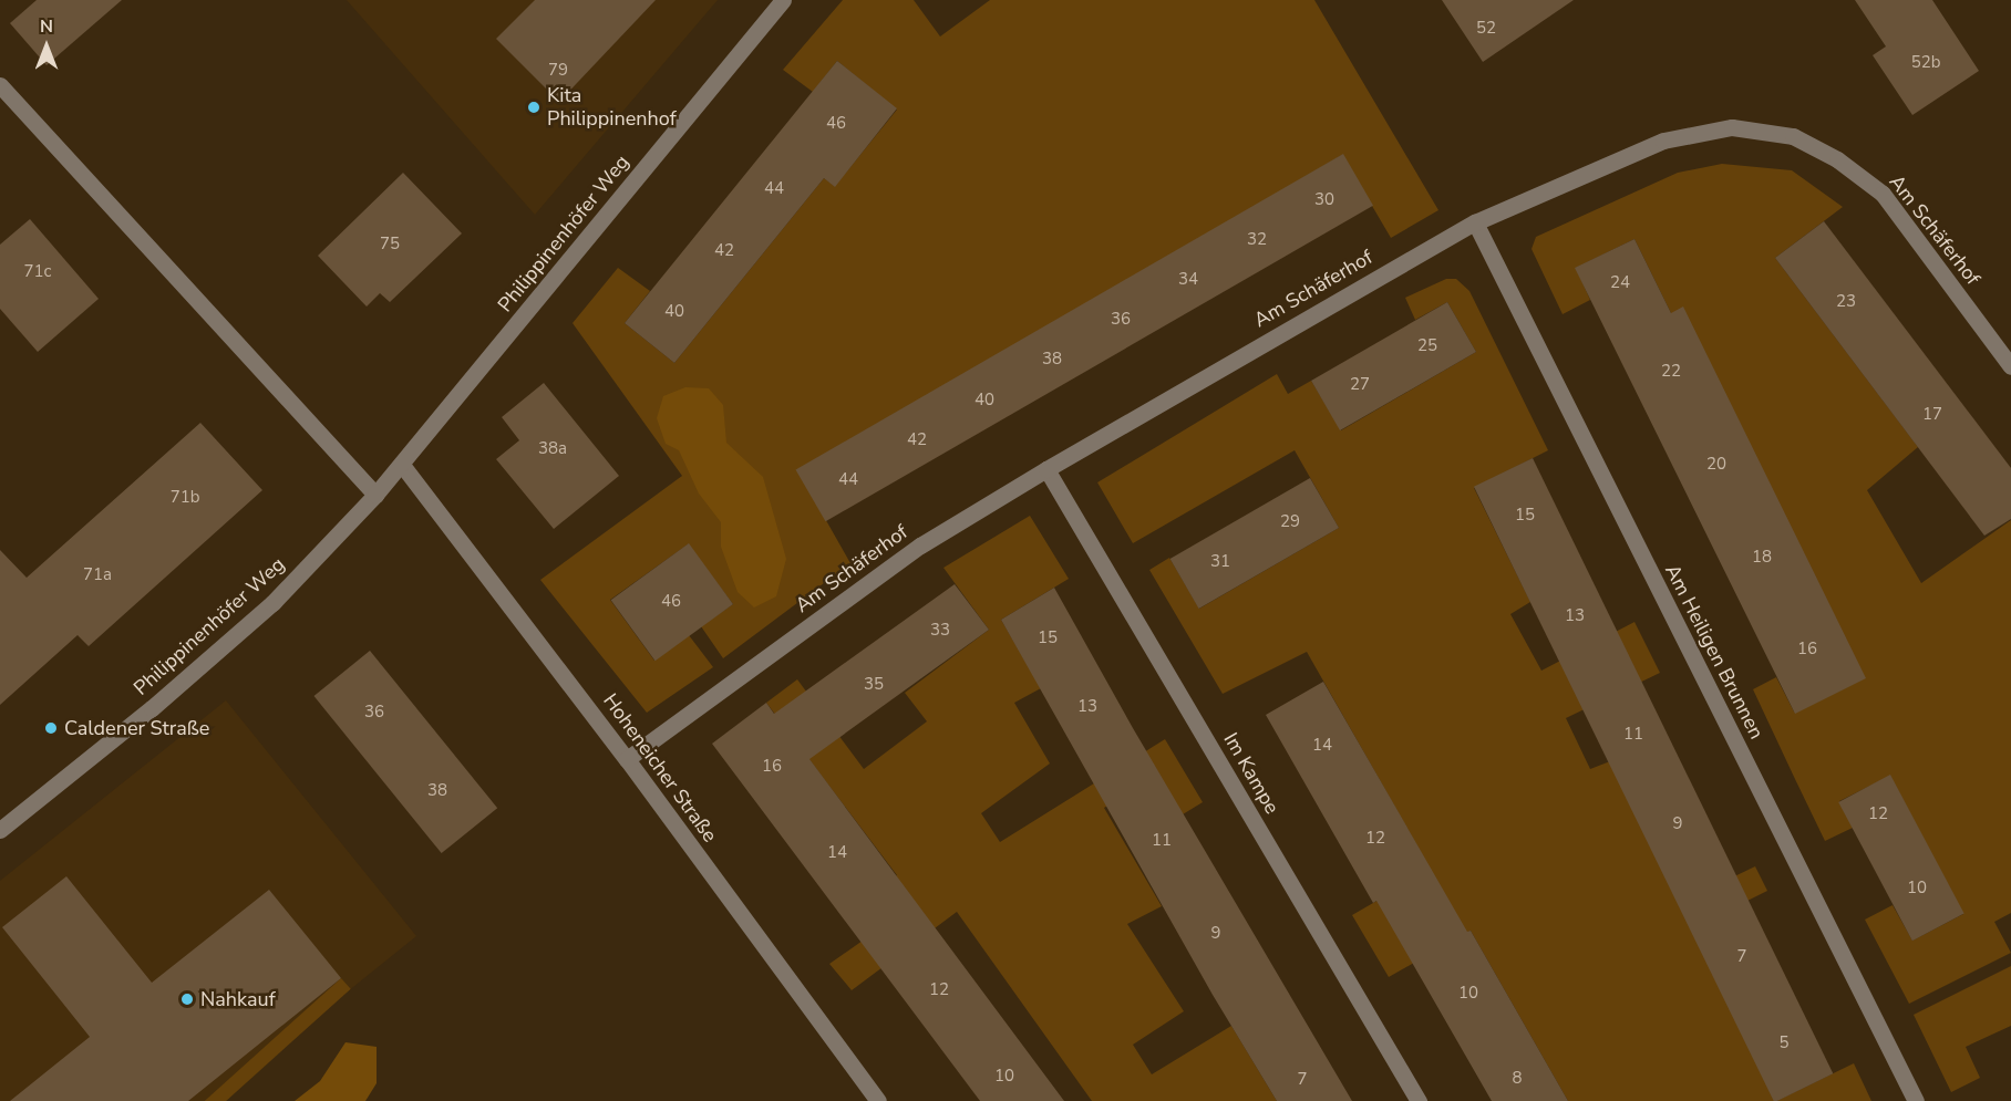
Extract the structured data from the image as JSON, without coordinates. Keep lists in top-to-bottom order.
{
  "streets": {
    "street": [
      "Am Schäferhof",
      "Philippinenhöfer Weg",
      "Am Heiligen Brunnen",
      "Hoheneicher Straße",
      "Im Kampe"
    ]
  },
  "crossings": [
    ["Am Schäferhof", "Am Heiligen Brunnen"],
    ["Am Schäferhof", "Hoheneicher Straße"],
    ["Am Schäferhof", "Im Kampe"],
    ["Philippinenhöfer Weg", "Hoheneicher Straße"]
  ],
  "places": ["Kita Philippinenhof", "Caldener Straße", "Nahkauf"],
  "house_numbers": [
    "52",
    "52b",
    "79",
    "46",
    "44",
    "30",
    "32",
    "75",
    "42",
    "71c",
    "34",
    "24",
    "23",
    "40",
    "36",
    "25",
    "38",
    "22",
    "27",
    "40",
    "17",
    "42",
    "38a",
    "20",
    "44",
    "71b",
    "15",
    "29",
    "18",
    "31",
    "71a",
    "46",
    "13",
    "33",
    "15",
    "16",
    "35",
    "13",
    "36",
    "11",
    "14",
    "16",
    "38",
    "12",
    "9",
    "12",
    "11",
    "14",
    "10",
    "9",
    "7",
    "12",
    "10",
    "5",
    "10",
    "8",
    "7"
  ],
  "north": "top"
}
